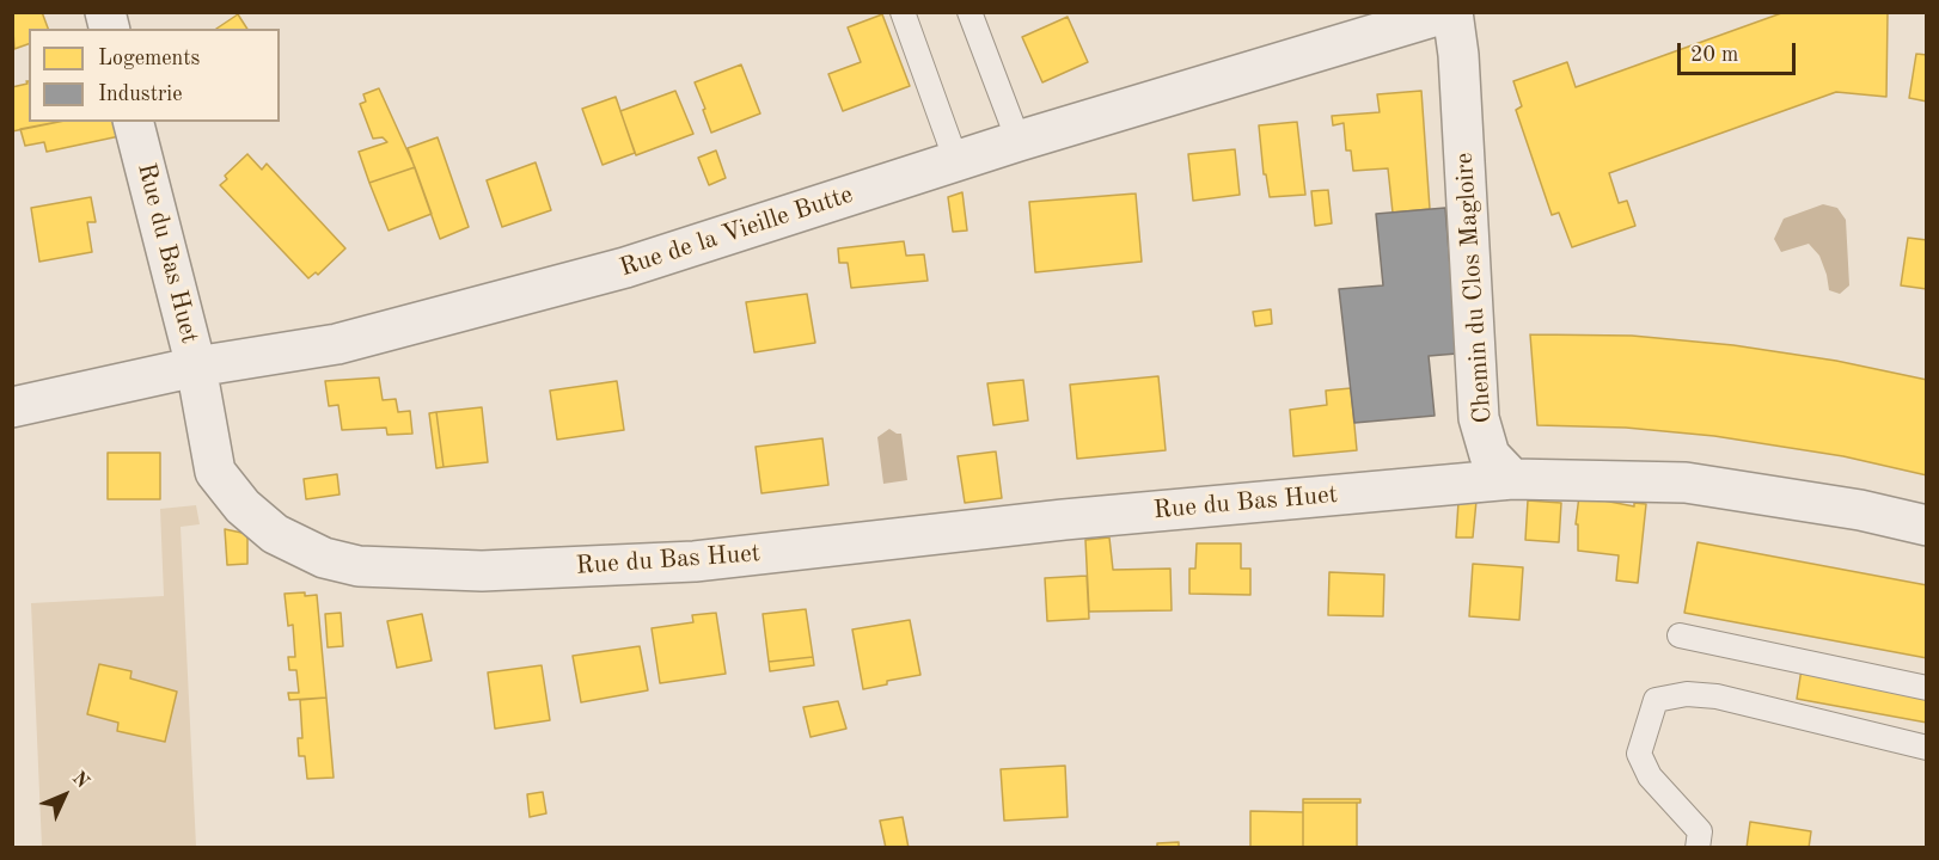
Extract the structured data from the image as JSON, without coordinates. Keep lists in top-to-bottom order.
{
  "streets": {
    "street": ["Rue de la Vieille Butte", "Rue du Bas Huet", "Chemin du Clos Magloire"]
  },
  "crossings": [
    ["Rue de la Vieille Butte", "Rue du Bas Huet"],
    ["Rue de la Vieille Butte", "Chemin du Clos Magloire"],
    ["Rue du Bas Huet", "Chemin du Clos Magloire"]
  ],
  "legend": ["Logements", "Industrie"],
  "scale_bar": "20 m",
  "north": "top right"
}
